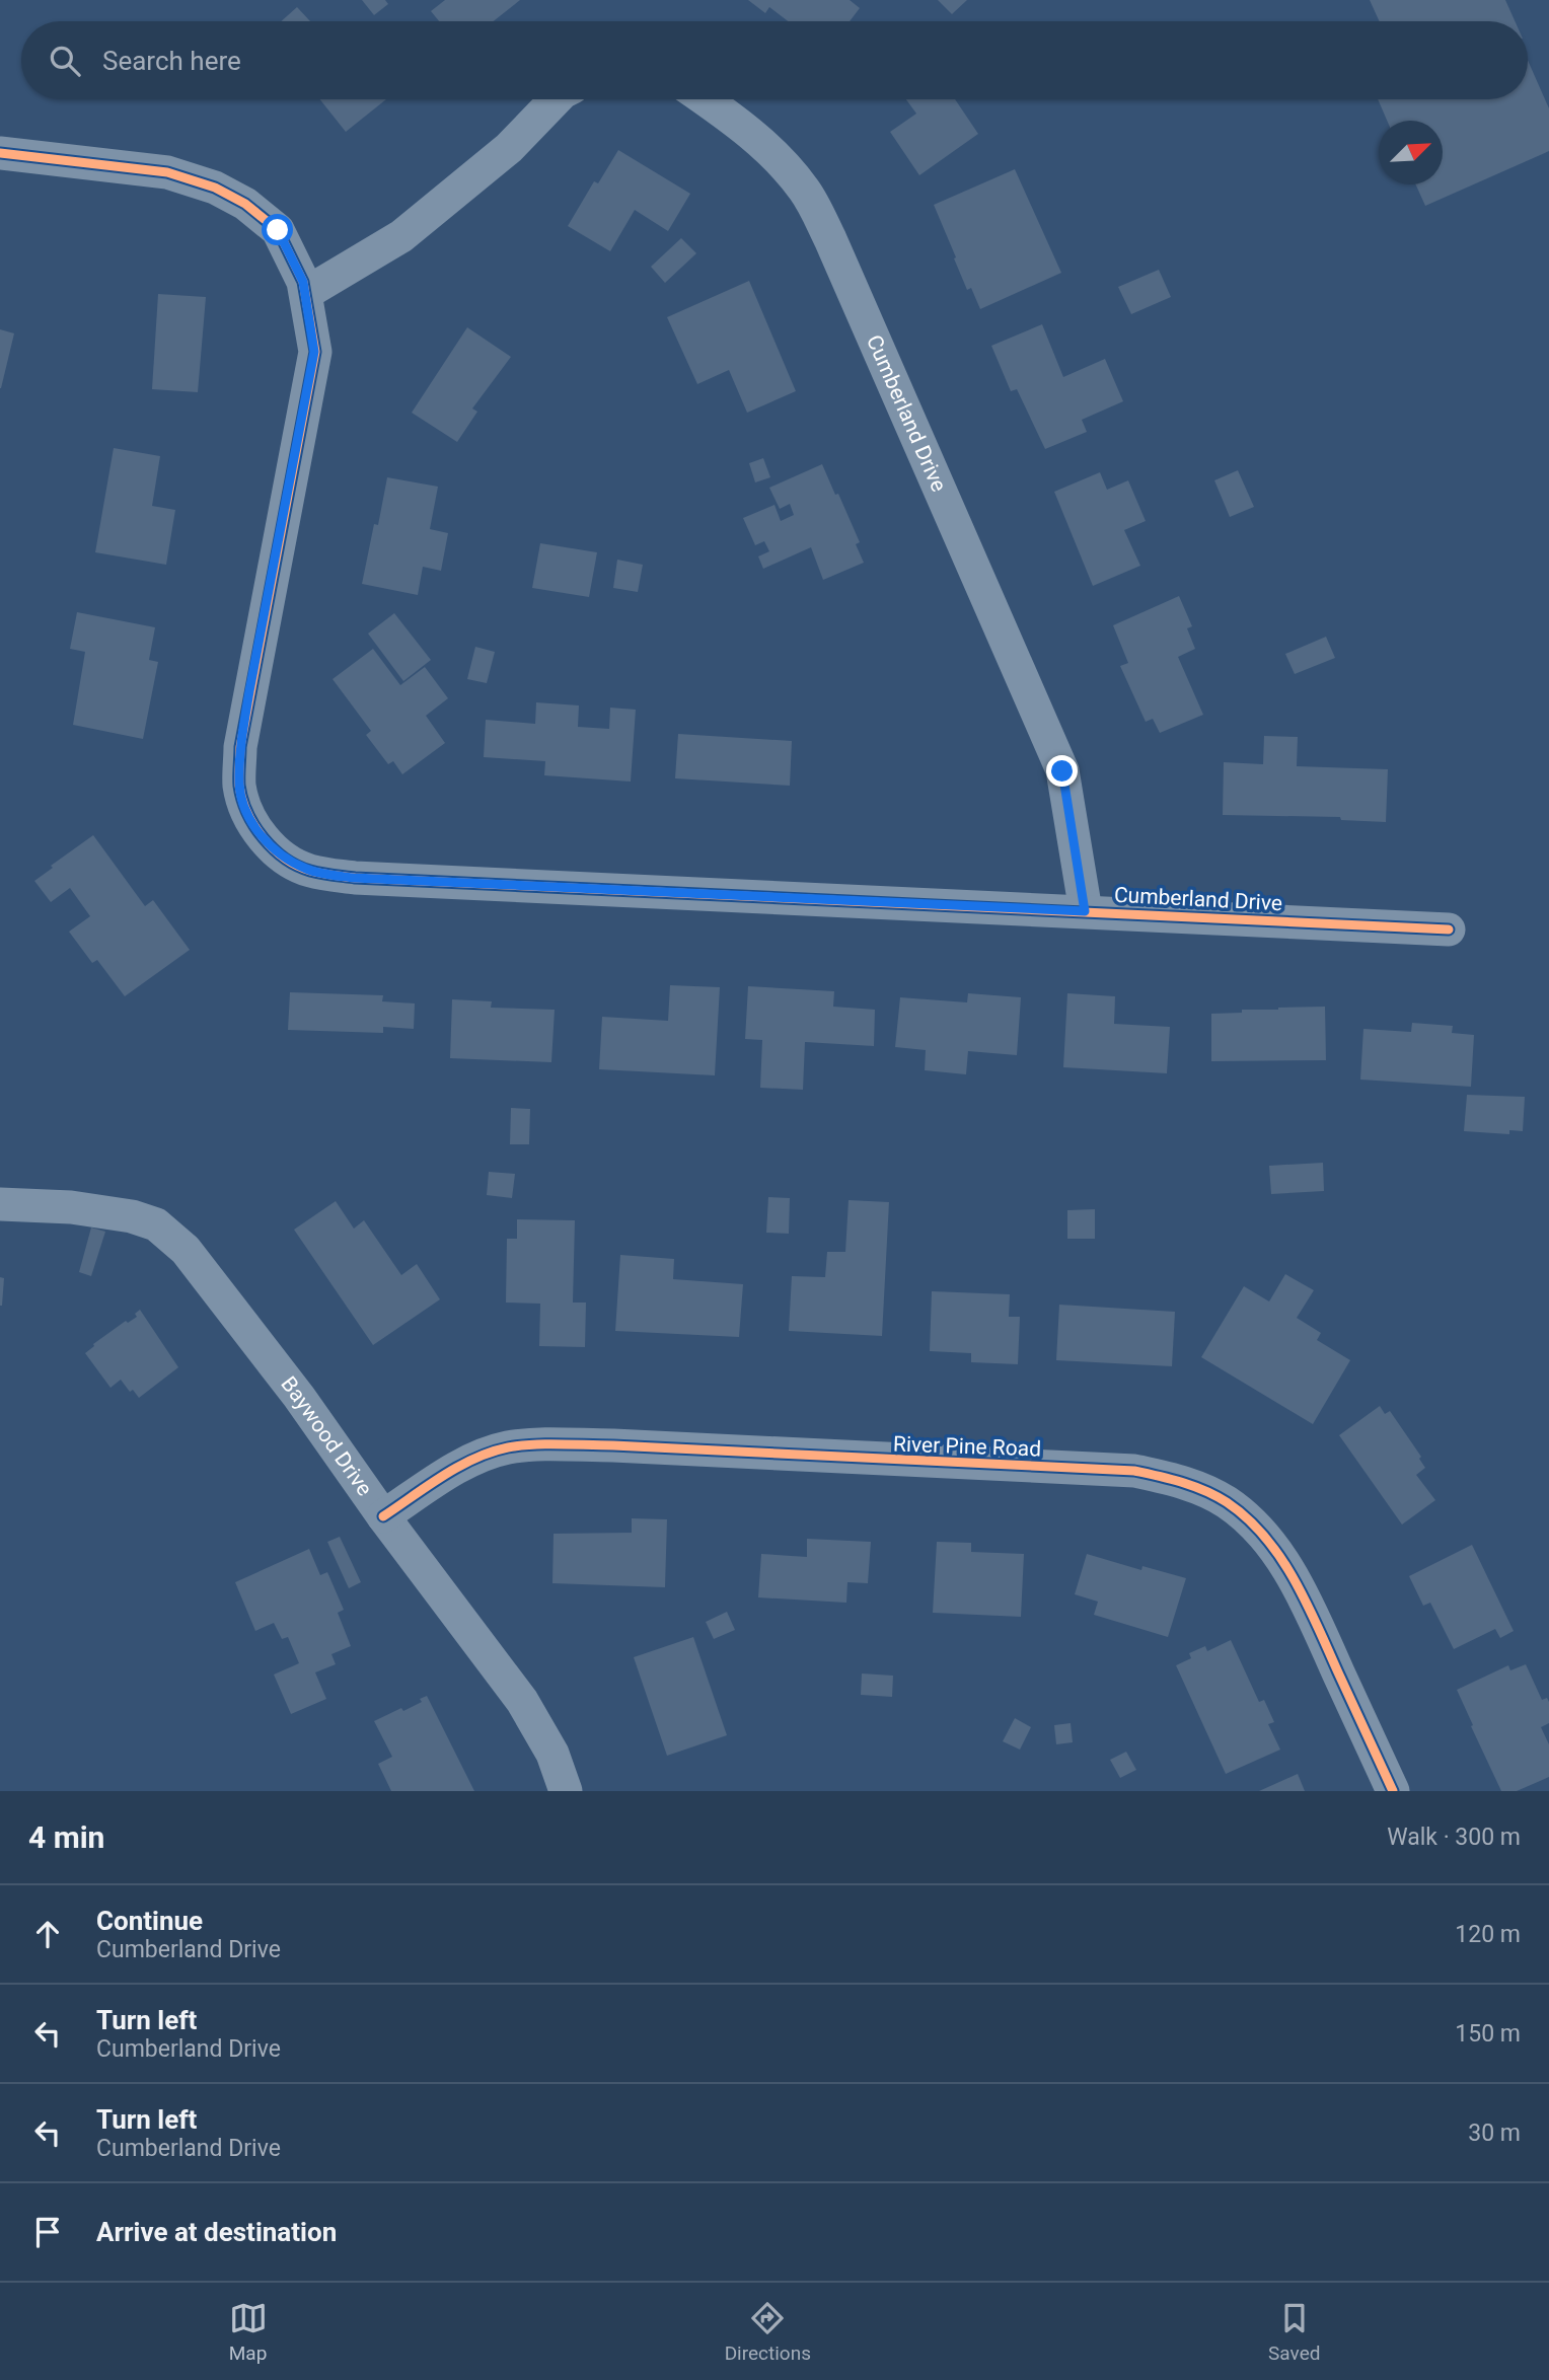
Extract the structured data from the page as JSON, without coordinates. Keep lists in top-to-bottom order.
{
  "streets": {
    "street": ["Cumberland Drive", "Baywood Drive", "River Pine Road"]
  },
  "crossings": [
    ["Baywood Drive", "River Pine Road"]
  ],
  "north": "top right",
  "page": {
    "search": "Search here",
    "heading": ["4 min", "Walk · 300 m"],
    "list": [
      ["Continue", "Cumberland Drive", "120 m"],
      ["Turn left", "Cumberland Drive", "150 m"],
      ["Turn left", "Cumberland Drive", "30 m"],
      "Arrive at destination"
    ],
    "nav": ["Map", "Directions", "Saved"]
  }
}
